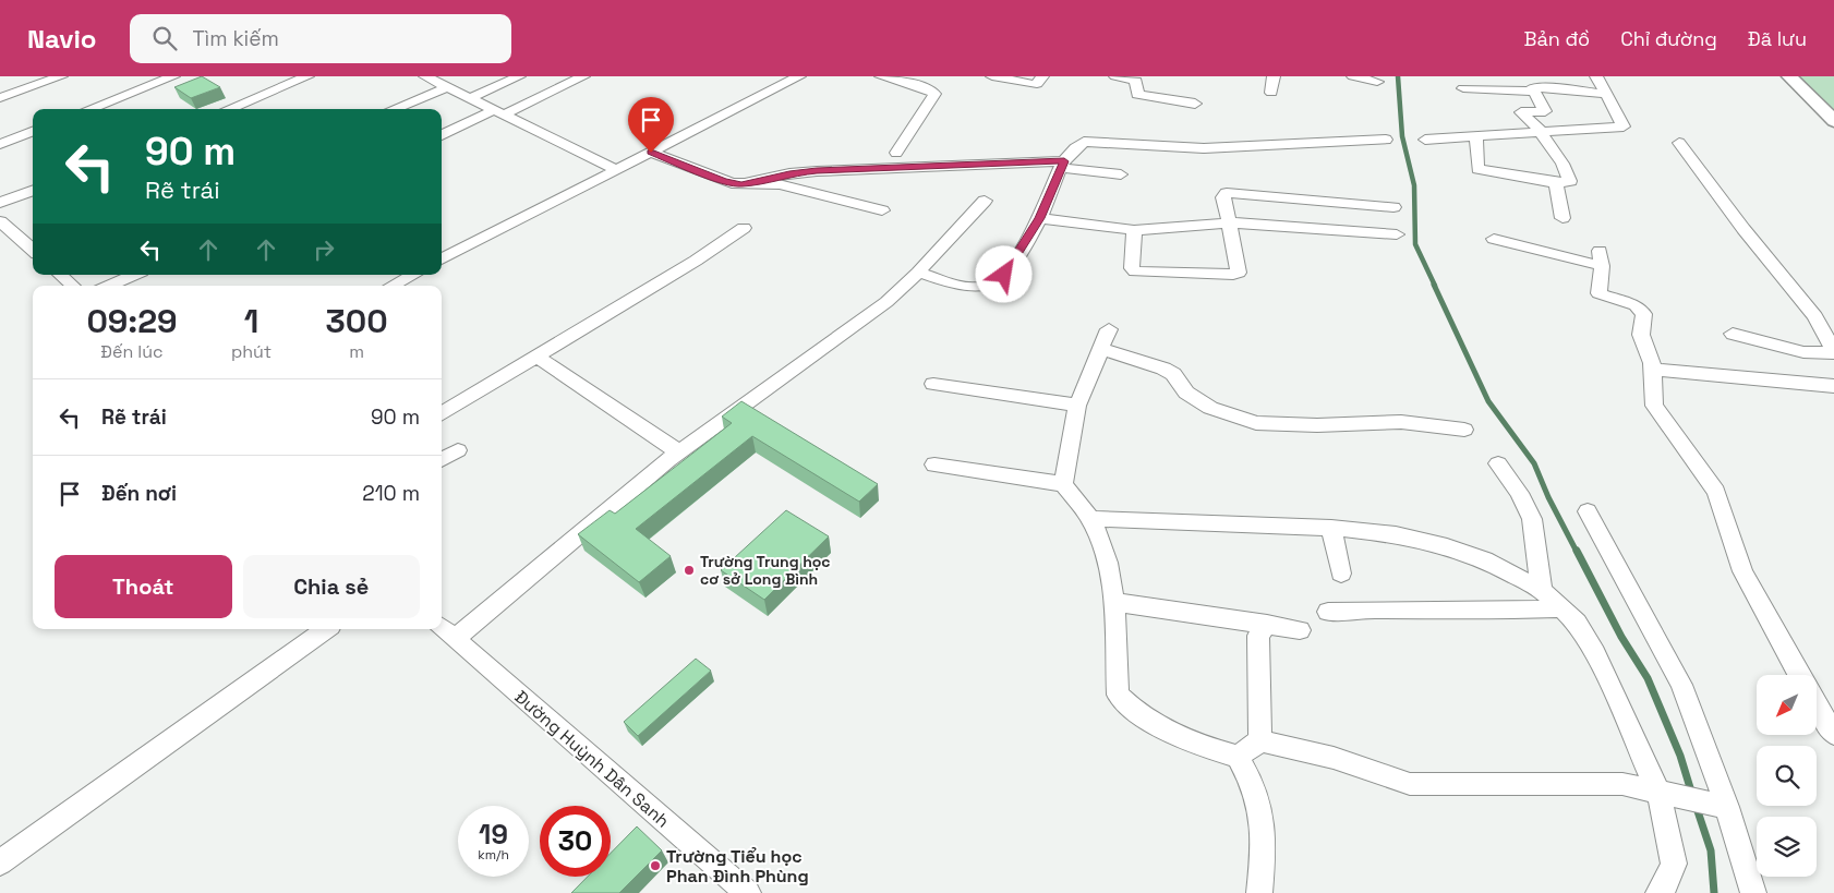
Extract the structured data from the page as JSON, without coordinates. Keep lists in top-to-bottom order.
{
  "streets": {
    "street": ["Đường Huỳnh Dân Sanh"]
  },
  "places": ["Trường Trung học cơ sở Long Bình", "Trường Tiểu học Phan Đình Phùng"],
  "north": "bottom left",
  "page": {
    "header": "Navio",
    "search": "Tìm kiếm",
    "nav": ["Bản đồ", "Chỉ đường", "Đã lưu"],
    "turn": ["90 m", "Rẽ trái"],
    "eta": [
      "09:29",
      "Đến lúc",
      "1",
      "phút",
      "300",
      "m"
    ],
    "list": [
      {
        "name": "Rẽ trái",
        "value": "90 m"
      },
      {
        "name": "Đến nơi",
        "value": "210 m"
      }
    ],
    "buttons": ["Thoát", "Chia sẻ"],
    "speed": "19 km/h",
    "limit": "30"
  }
}
